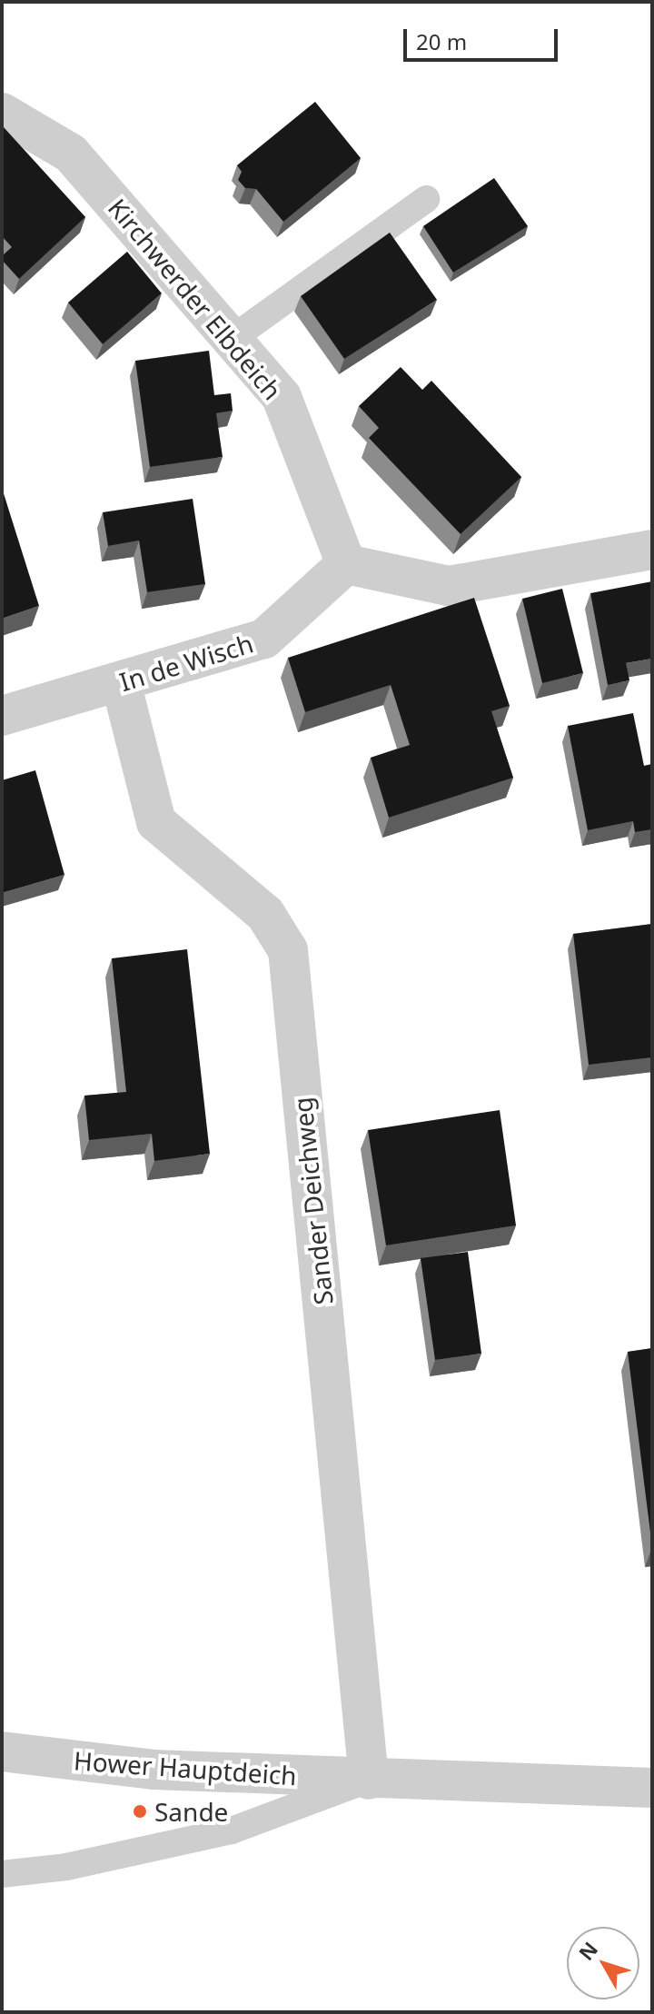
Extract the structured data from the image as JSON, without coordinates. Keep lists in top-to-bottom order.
{
  "streets": {
    "street": [
      "Kirchwerder Elbdeich",
      "In de Wisch",
      "Sander Deichweg",
      "Hower Hauptdeich"
    ]
  },
  "crossings": [
    ["Kirchwerder Elbdeich", "In de Wisch"],
    ["In de Wisch", "Sander Deichweg"],
    ["Sander Deichweg", "Hower Hauptdeich"]
  ],
  "places": ["Sande"],
  "scale_bar": "20 m",
  "north": "top left"
}
